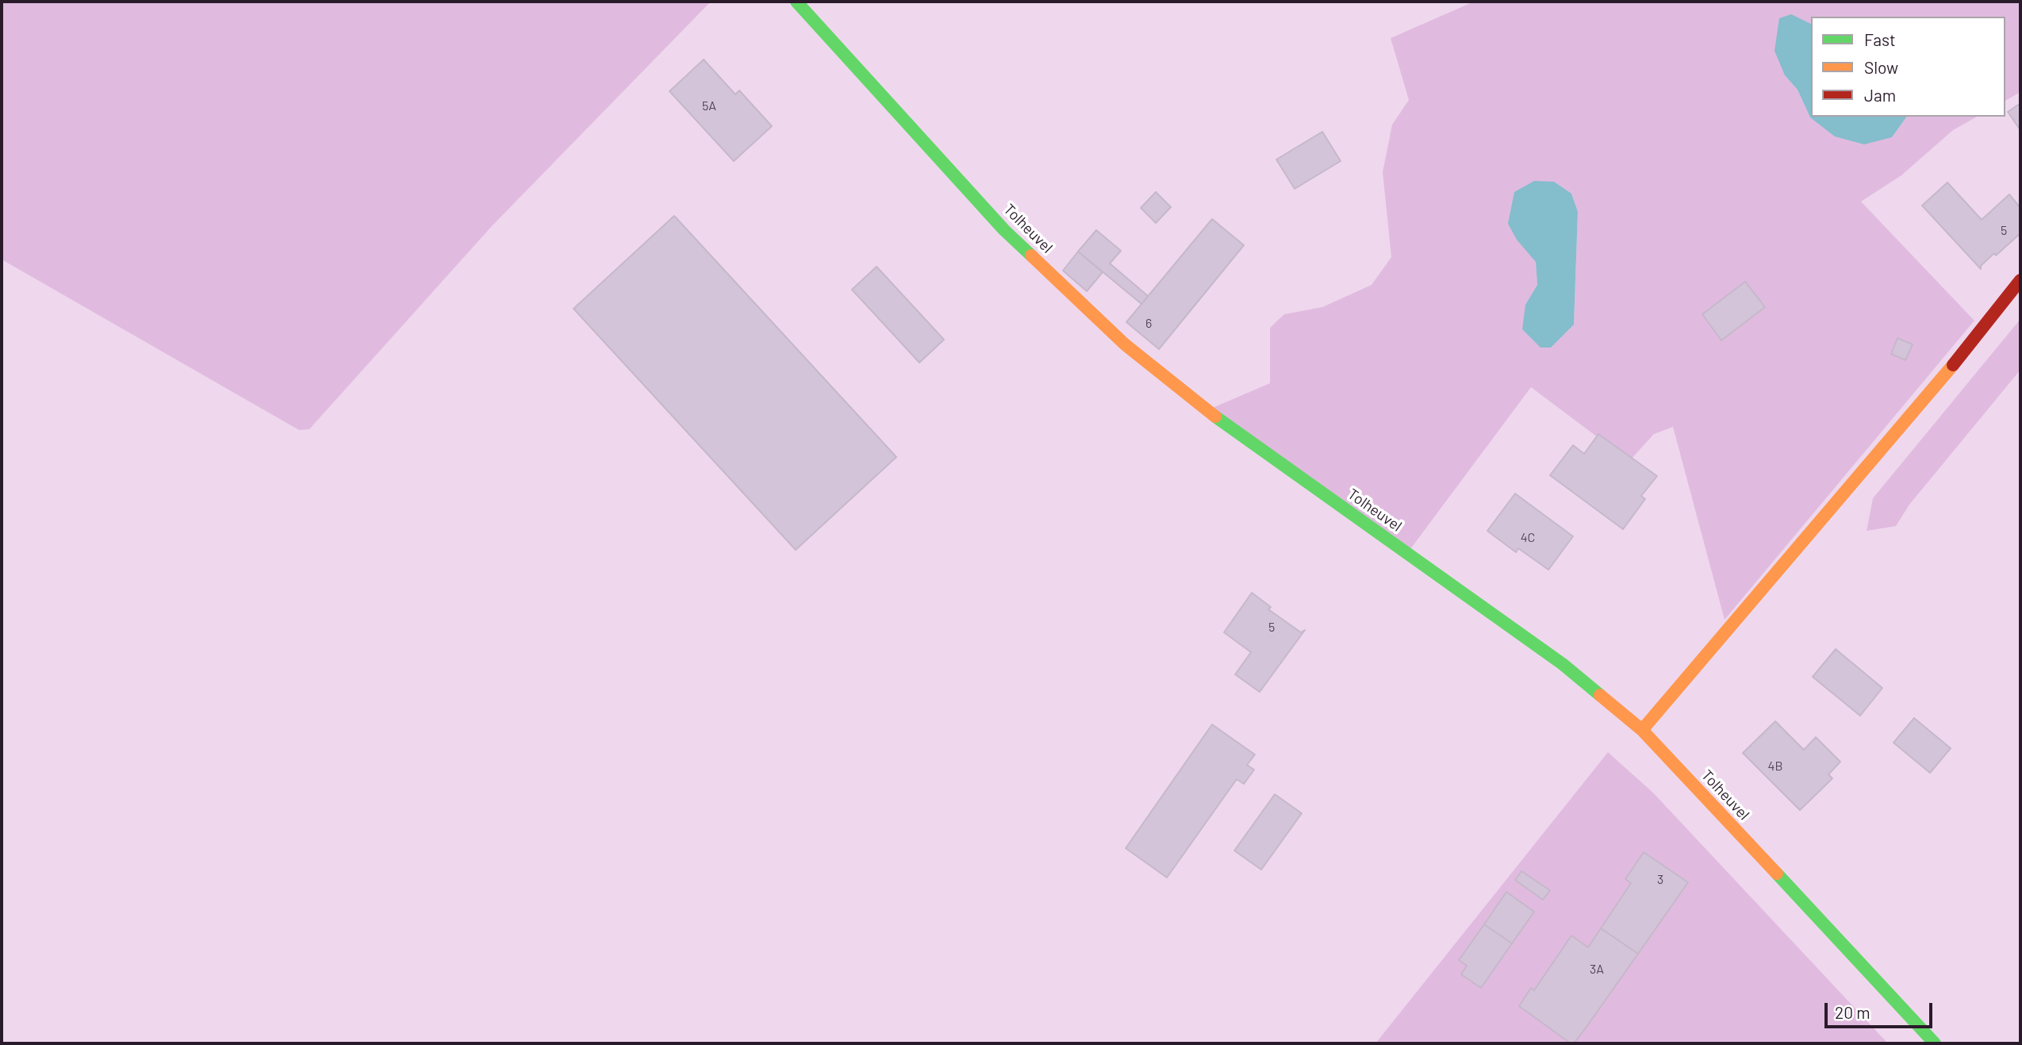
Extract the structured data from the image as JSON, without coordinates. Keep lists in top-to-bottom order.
{
  "streets": {
    "street": ["Tolheuvel"]
  },
  "house_numbers": [
    "5A",
    "5",
    "6",
    "4C",
    "5",
    "4B",
    "3",
    "3A"
  ],
  "legend": ["Fast", "Slow", "Jam"],
  "scale_bar": "20 m"
}
